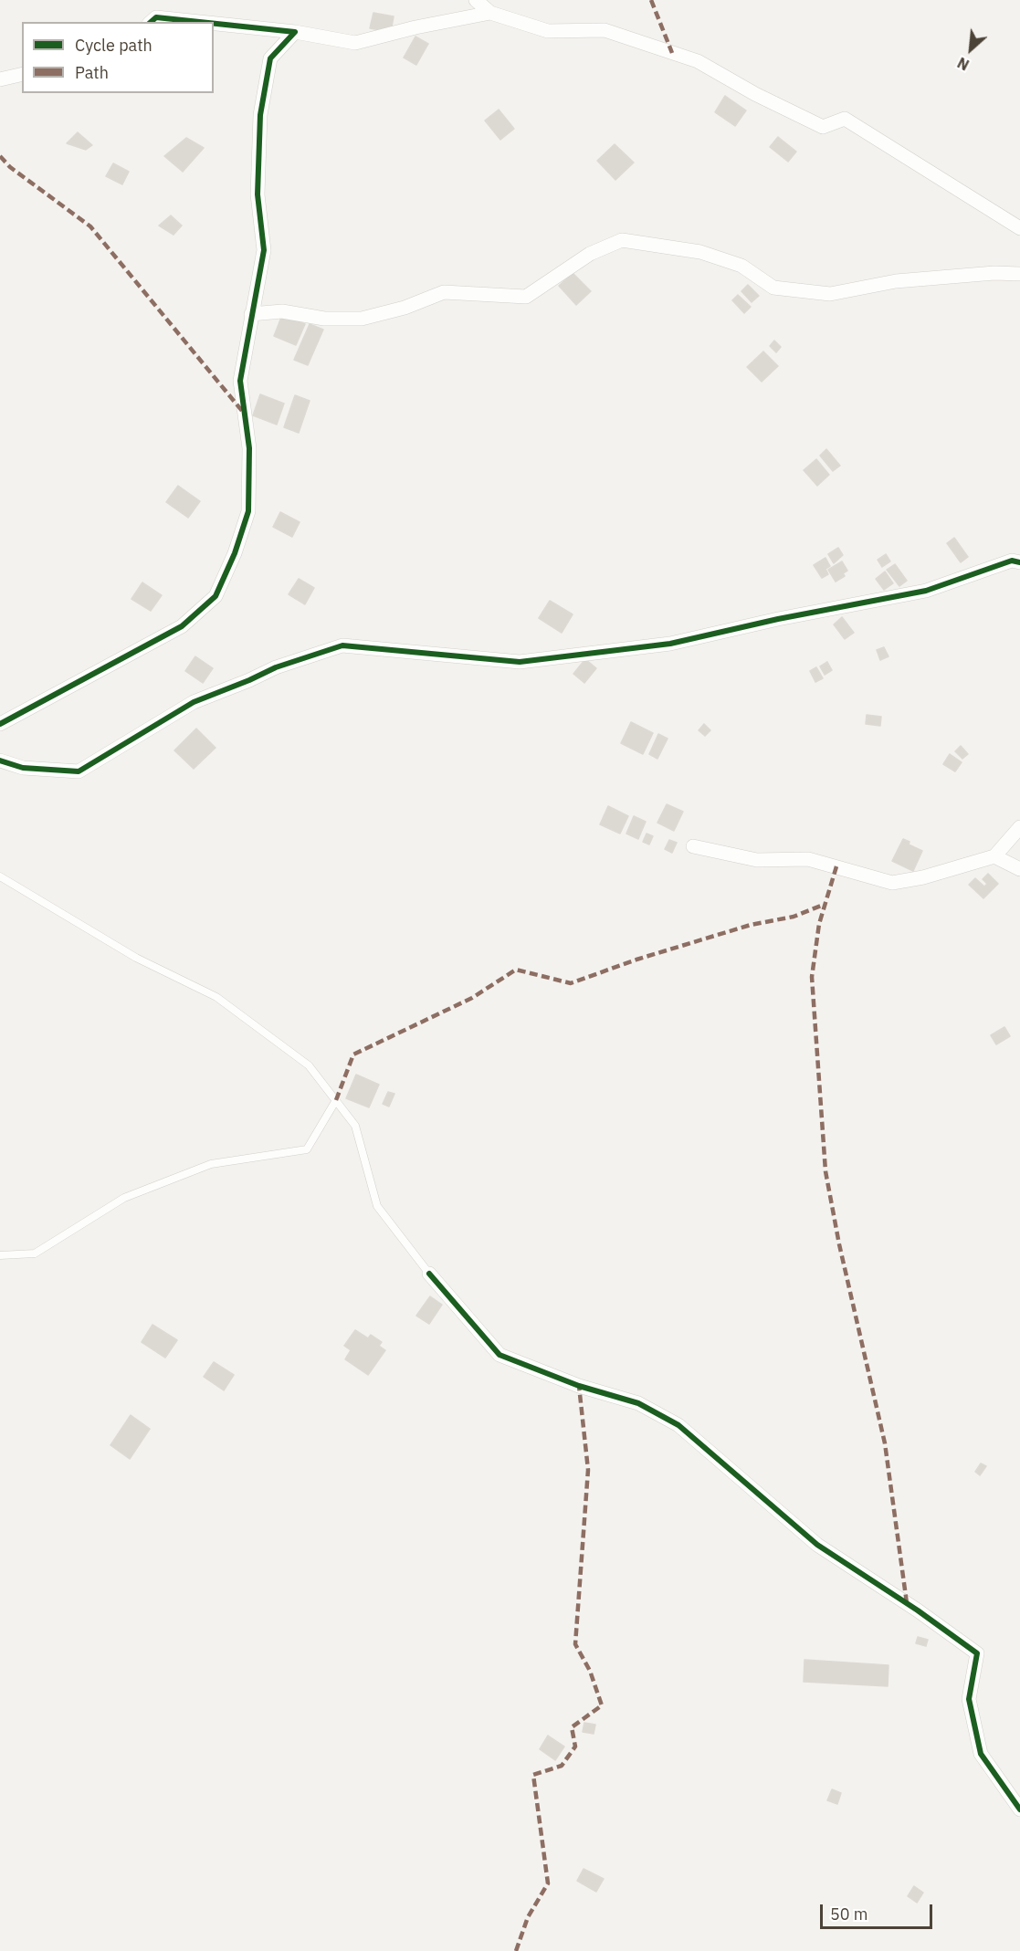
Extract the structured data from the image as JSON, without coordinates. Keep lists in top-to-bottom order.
{
  "legend": ["Cycle path", "Path"],
  "scale_bar": "50 m",
  "north": "bottom left"
}
